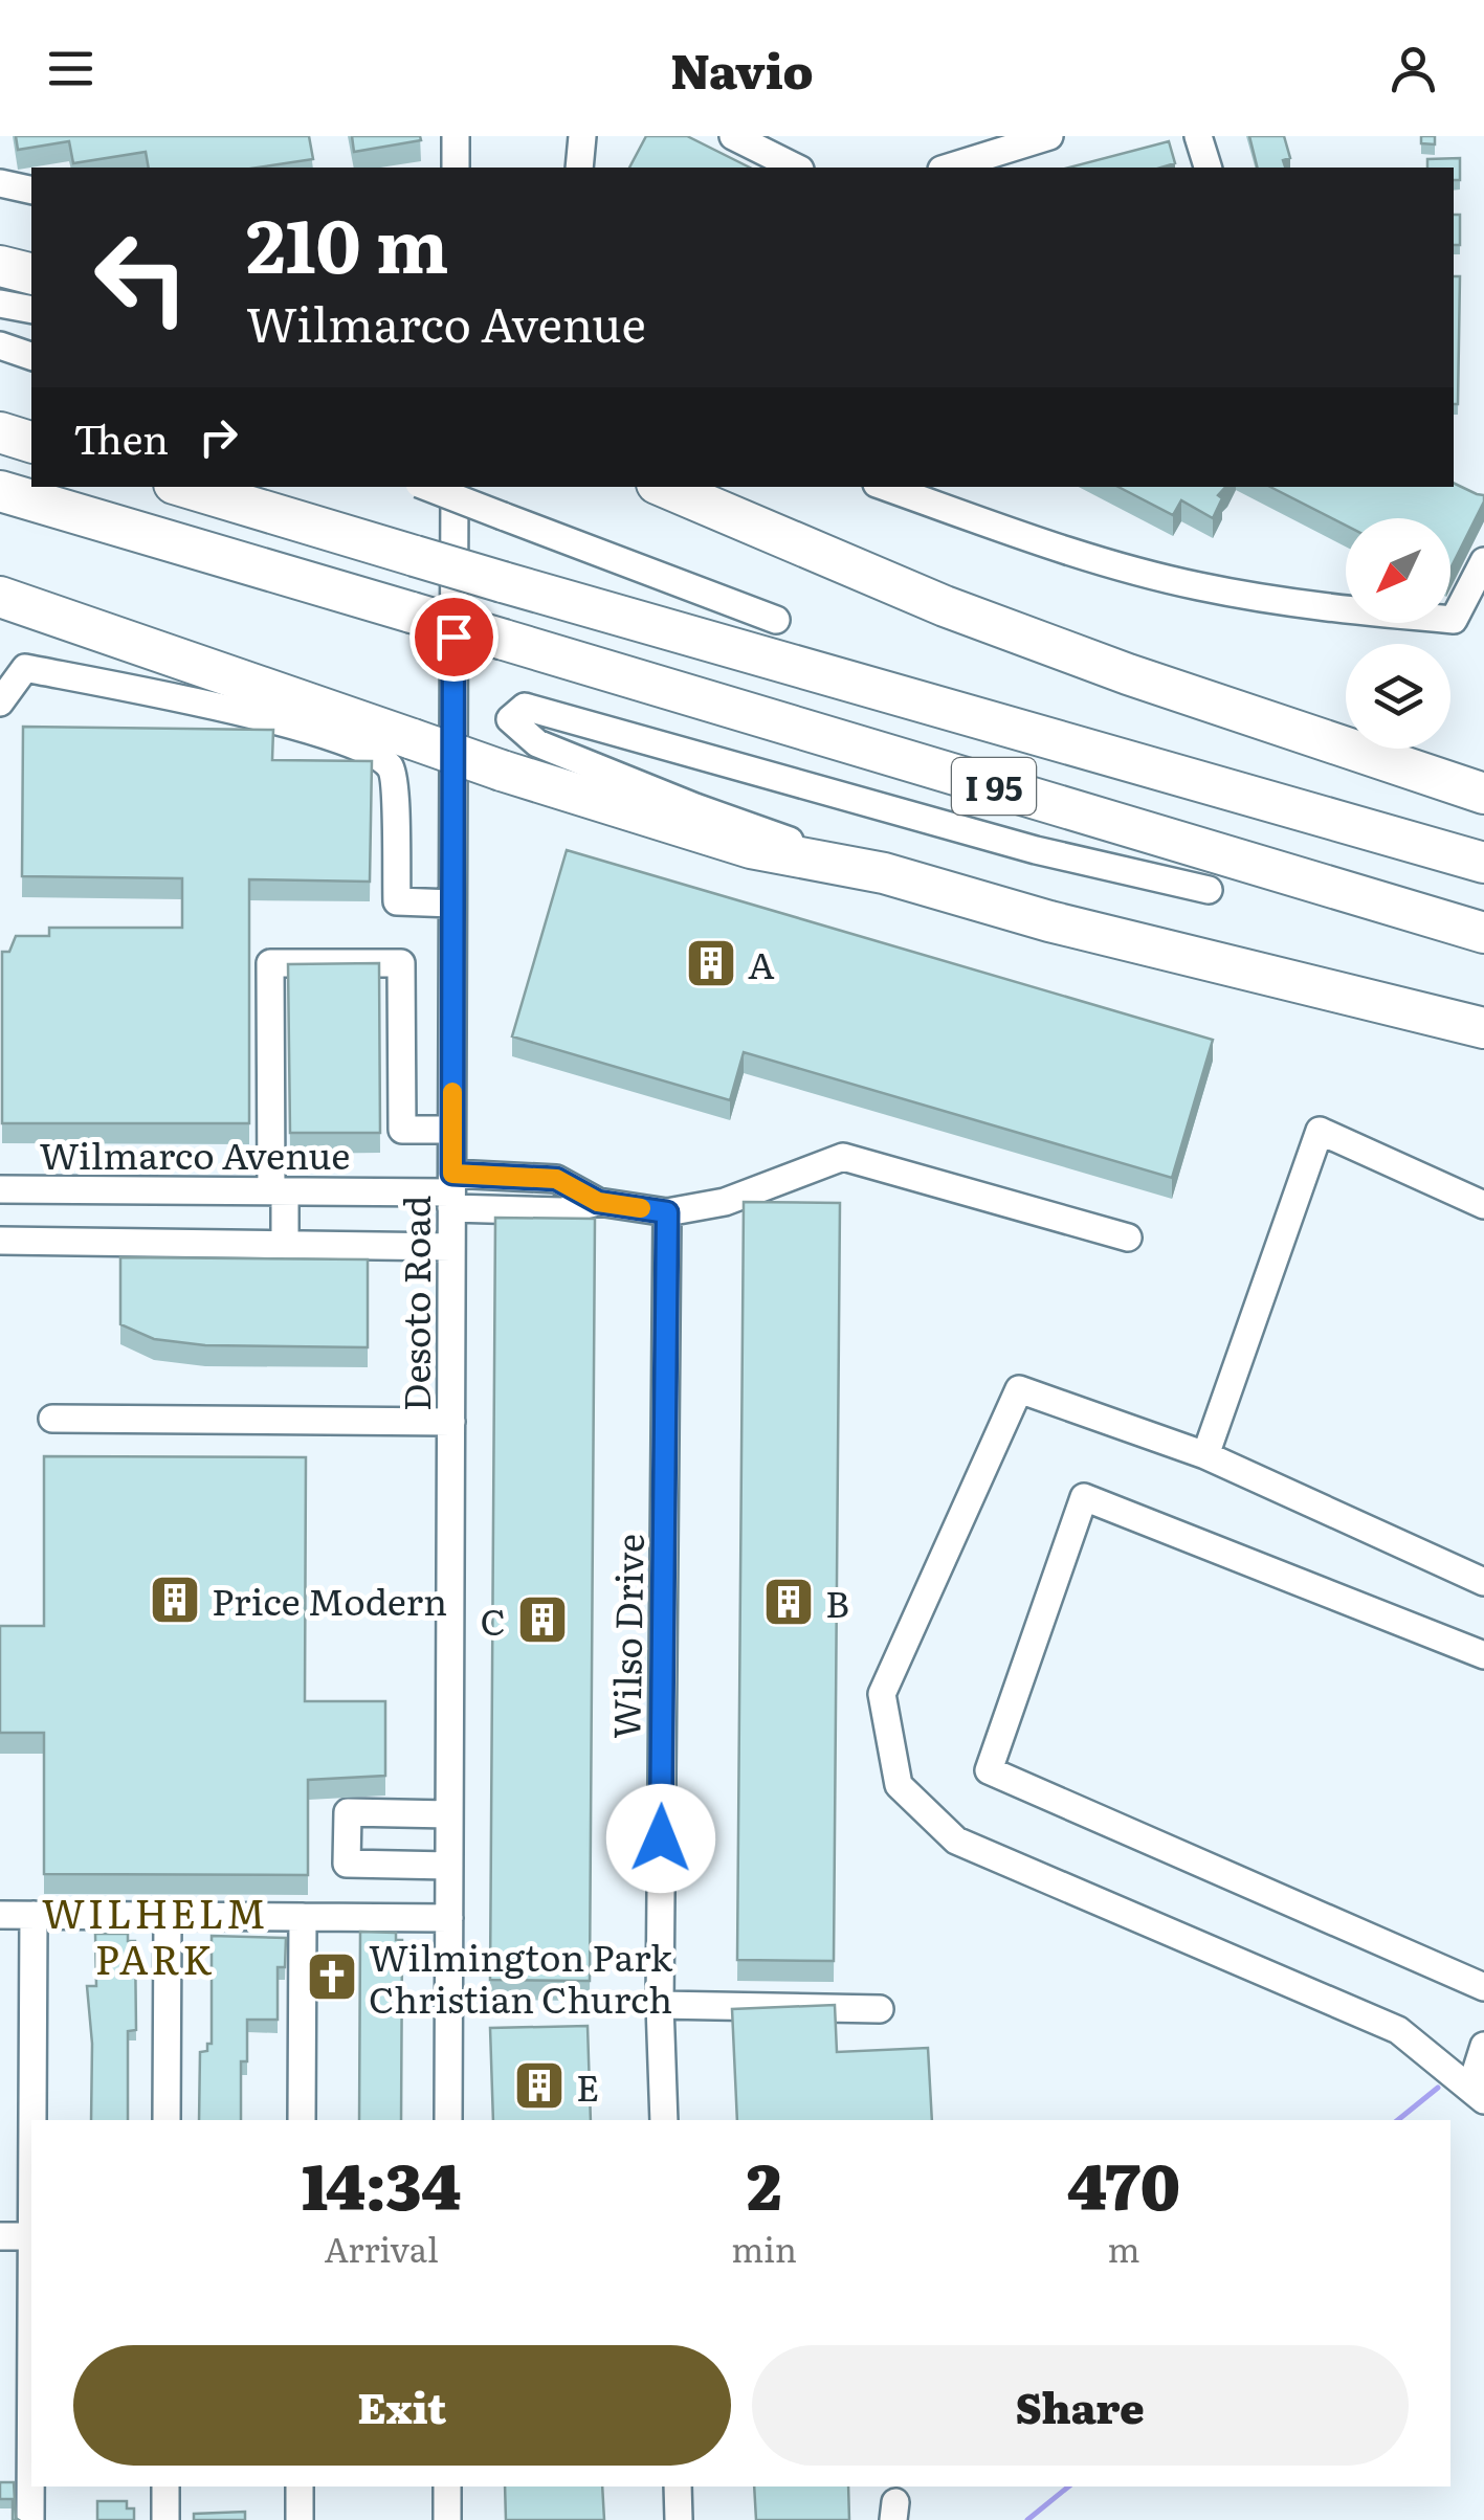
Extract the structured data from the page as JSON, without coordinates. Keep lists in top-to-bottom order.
{
  "streets": {
    "highway": ["I 95"],
    "street": ["Wilmarco Avenue", "Desoto Road", "Wilso Drive"]
  },
  "crossings": [
    ["Wilmarco Avenue", "Desoto Road"],
    ["Wilmarco Avenue", "Wilso Drive"]
  ],
  "districts": ["WILHELM PARK"],
  "places": {
    "building": [
      "A",
      "Price Modern",
      "B",
      "C",
      "E"
    ],
    "church": ["Wilmington Park Christian Church"]
  },
  "north": "bottom left",
  "page": {
    "header": "Navio",
    "turn": ["210 m", "Wilmarco Avenue"],
    "then": "Then",
    "eta": [
      "14:34",
      "Arrival",
      "2",
      "min",
      "470",
      "m"
    ],
    "buttons": ["Exit", "Share"]
  }
}
